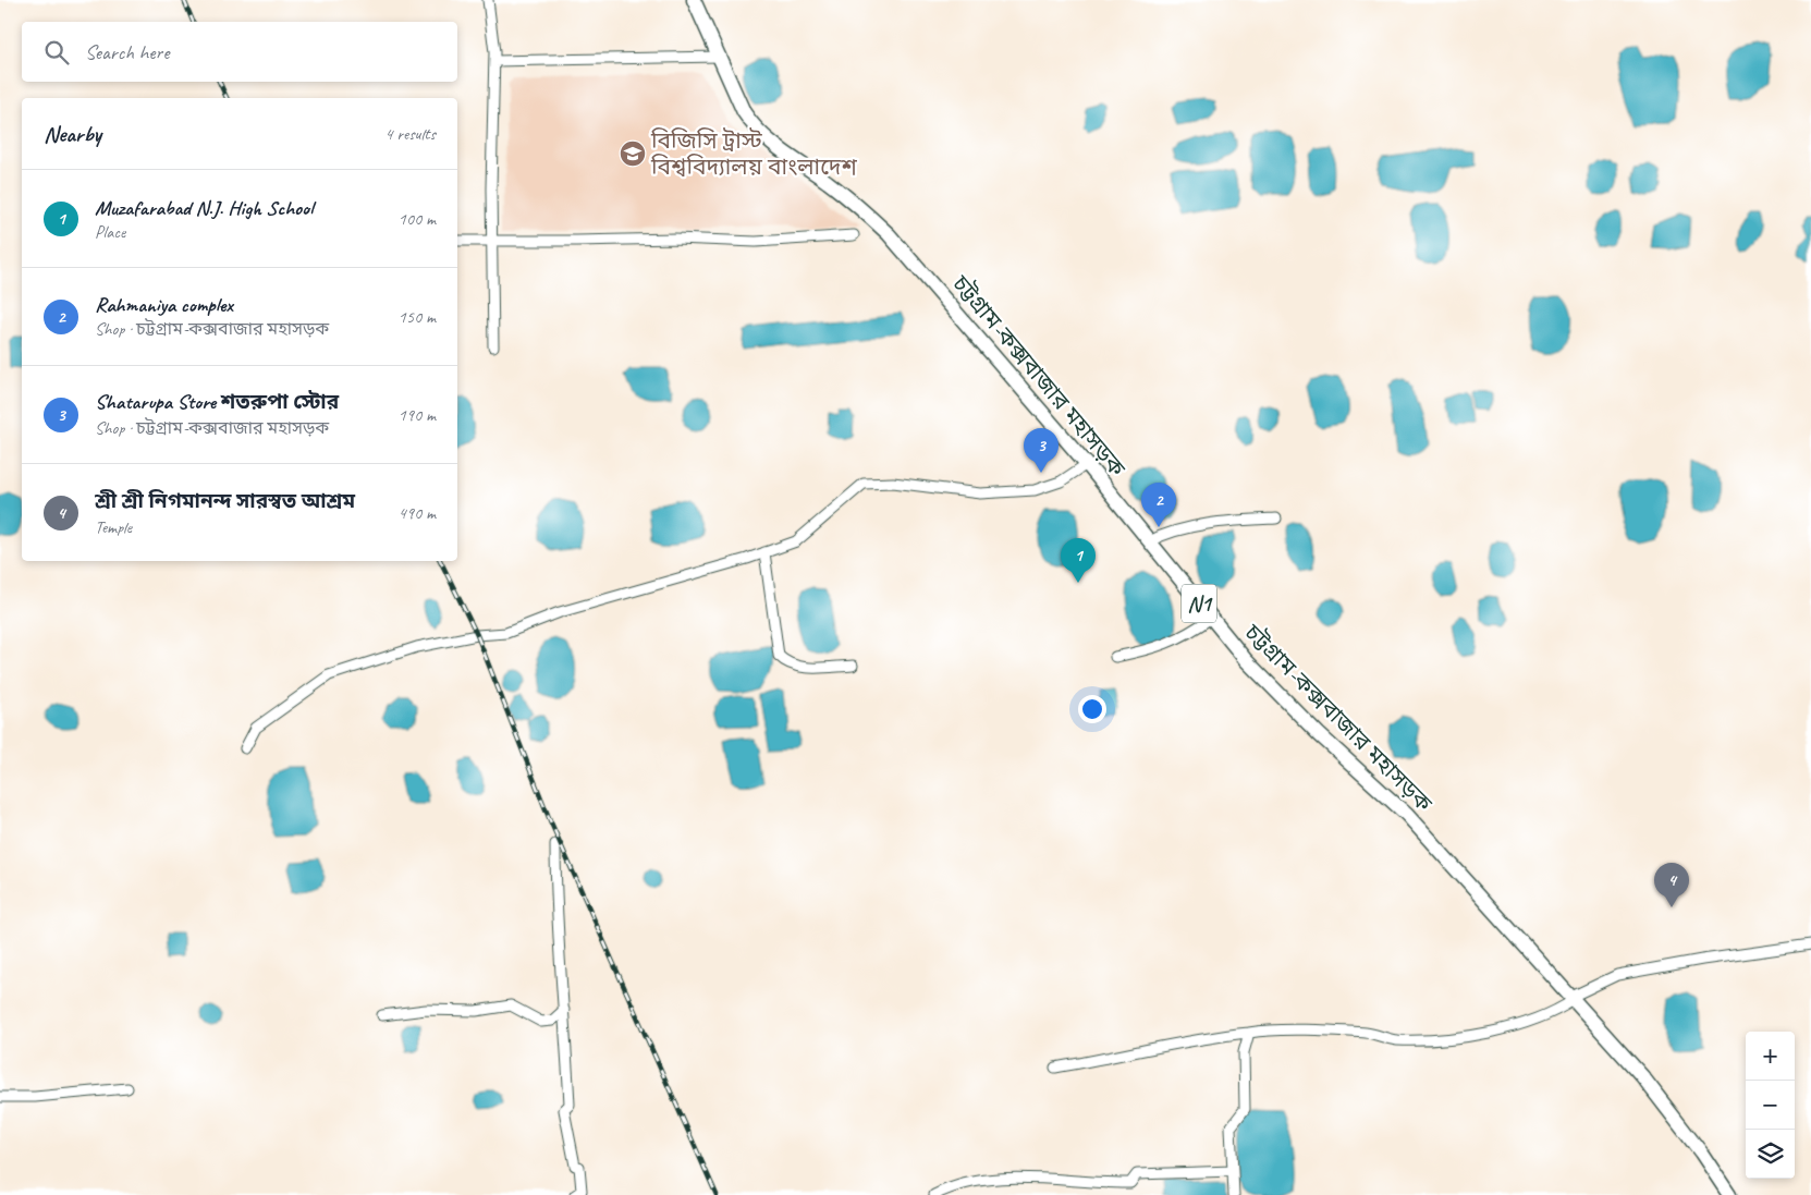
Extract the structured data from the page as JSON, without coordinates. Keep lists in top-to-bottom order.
{
  "streets": {
    "highway": ["চট্টগ্রাম-কক্সবাজার মহাসড়ক", "N1"]
  },
  "places": {
    "school or university": ["বিজিসি ট্রাস্ট বিশ্ববিদ্যালয় বাংলাদেশ"]
  },
  "page": {
    "search": "Search here",
    "heading": ["Nearby", "4 results"],
    "list": [
      {
        "mark": "1",
        "name": "Muzafarabad N.J. High School",
        "note": "Place",
        "value": "100 m"
      },
      {
        "mark": "2",
        "name": "Rahmaniya complex",
        "note": "Shop · চট্টগ্রাম-কক্সবাজার মহাসড়ক",
        "value": "150 m"
      },
      {
        "mark": "3",
        "name": "Shatarupa Store শতরুপা স্টোর",
        "note": "Shop · চট্টগ্রাম-কক্সবাজার মহাসড়ক",
        "value": "190 m"
      },
      {
        "mark": "4",
        "name": "শ্রী শ্রী নিগমানন্দ সারস্বত আশ্রম",
        "note": "Temple",
        "value": "490 m"
      }
    ],
    "pins": [
      "3",
      "2",
      "1",
      "4"
    ],
    "map_buttons": ["+", "−"]
  }
}
